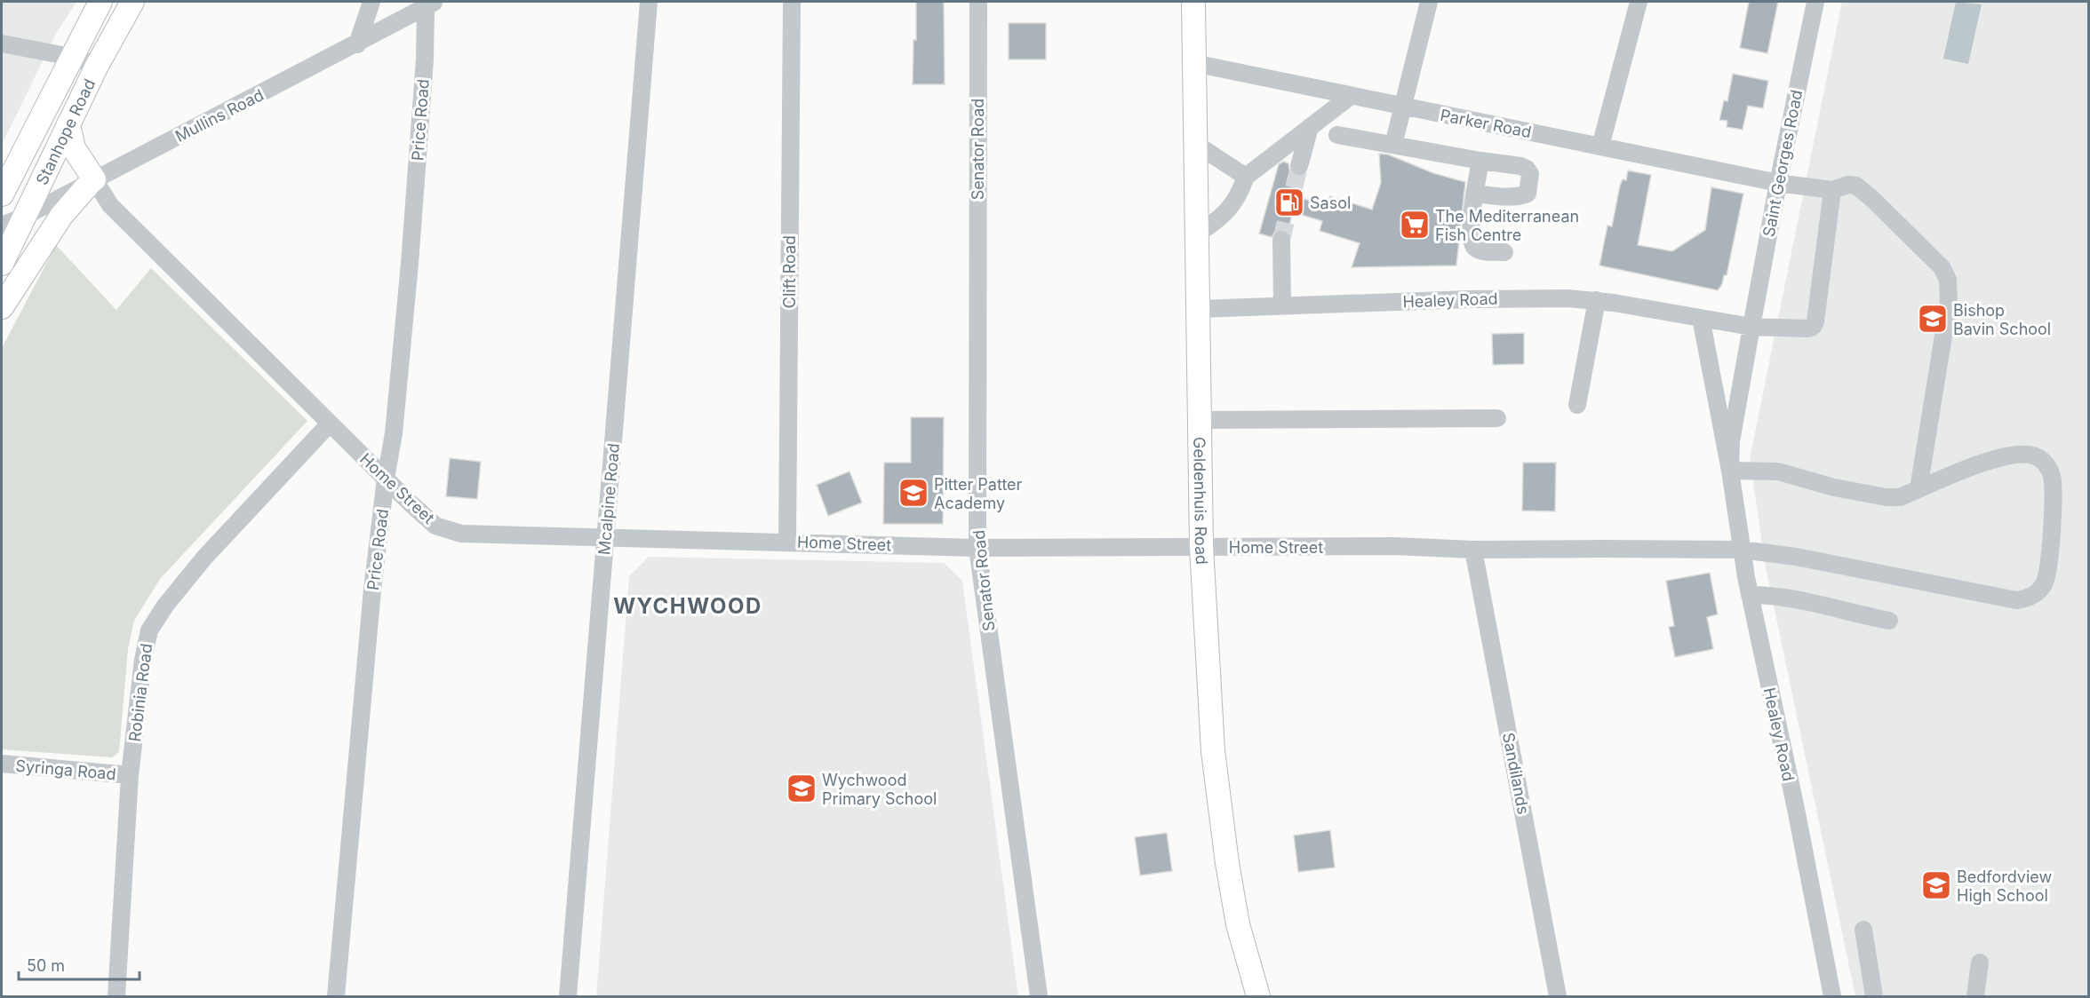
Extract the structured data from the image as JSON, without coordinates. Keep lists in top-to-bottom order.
{
  "streets": {
    "main road": ["Stanhope Road", "Geldenhuis Road"],
    "street": [
      "Mullins Road",
      "Price Road",
      "Parker Road",
      "Senator Road",
      "Saint Georges Road",
      "Clift Road",
      "Healey Road",
      "Home Street",
      "Mcalpine Road",
      "Robinia Road",
      "Syringa Road",
      "Sandilands"
    ]
  },
  "crossings": [
    ["Mullins Road", "Price Road"],
    ["Mullins Road", "Stanhope Road"],
    ["Mullins Road", "Home Street"],
    ["Price Road", "Home Street"],
    ["Parker Road", "Saint Georges Road"],
    ["Parker Road", "Home Street"],
    ["Parker Road", "Geldenhuis Road"],
    ["Senator Road", "Home Street"],
    ["Saint Georges Road", "Healey Road"],
    ["Clift Road", "Home Street"],
    ["Healey Road", "Home Street"],
    ["Healey Road", "Geldenhuis Road"],
    ["Home Street", "Mcalpine Road"],
    ["Home Street", "Geldenhuis Road"],
    ["Home Street", "Robinia Road"],
    ["Home Street", "Sandilands"],
    ["Robinia Road", "Syringa Road"]
  ],
  "districts": ["WYCHWOOD"],
  "places": {
    "fuel station": ["Sasol"],
    "supermarket": ["The Mediterranean Fish Centre"],
    "school or university": [
      "Bishop Bavin School",
      "Pitter Patter Academy",
      "Wychwood Primary School",
      "Bedfordview High School"
    ]
  },
  "scale_bar": "50 m"
}
